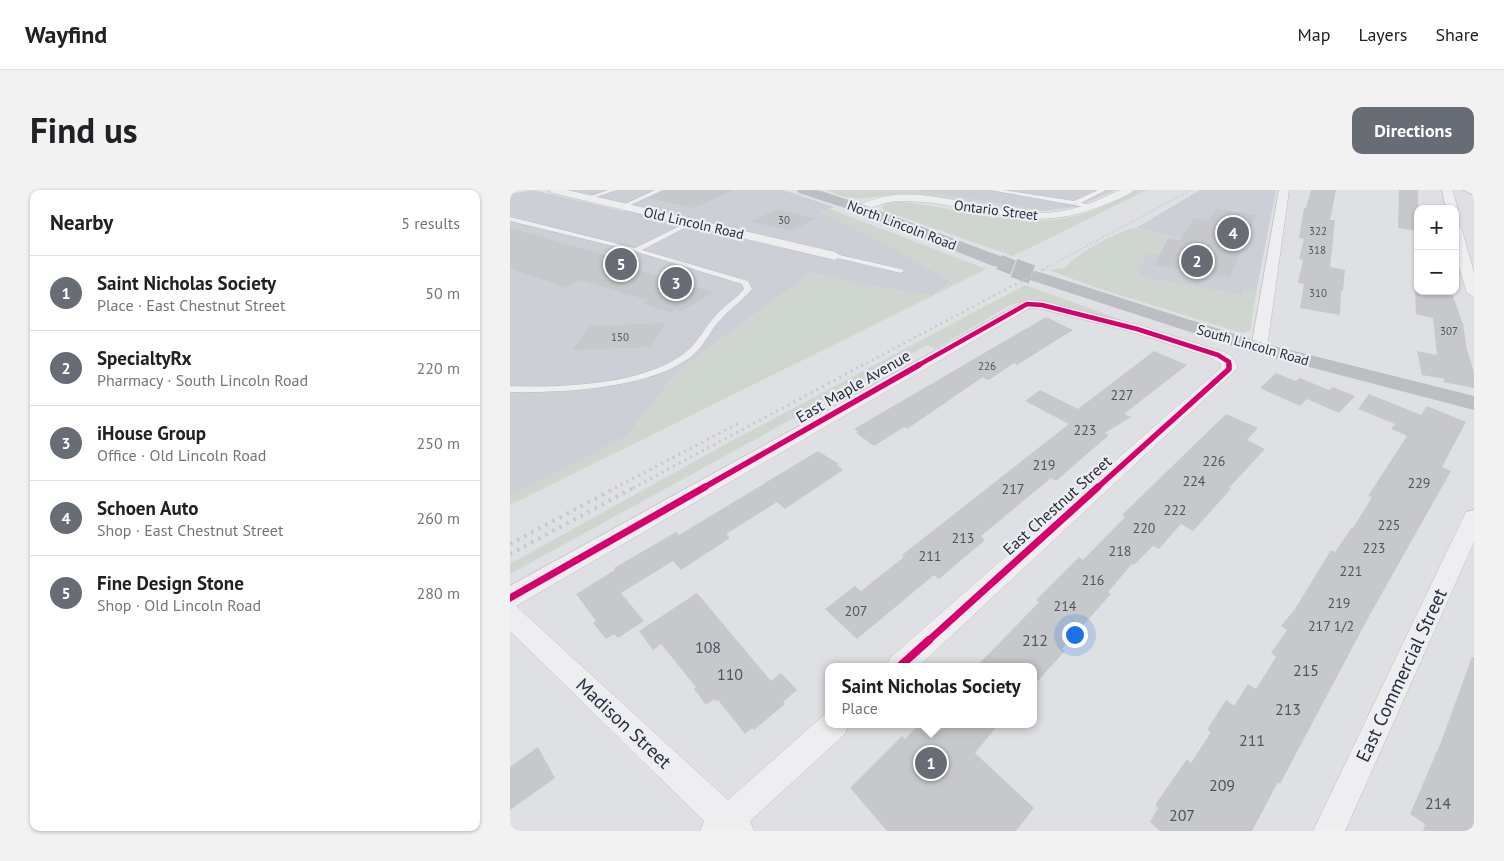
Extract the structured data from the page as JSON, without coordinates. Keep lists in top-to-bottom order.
{
  "streets": {
    "street": [
      "Ontario Street",
      "Old Lincoln Road",
      "North Lincoln Road",
      "South Lincoln Road",
      "East Maple Avenue",
      "East Chestnut Street",
      "East Commercial Street",
      "Madison Street"
    ]
  },
  "crossings": [
    ["Ontario Street", "North Lincoln Road"],
    ["East Maple Avenue", "East Chestnut Street"]
  ],
  "house_numbers": [
    "30",
    "322",
    "318",
    "310",
    "307",
    "150",
    "226",
    "227",
    "223",
    "226",
    "219",
    "224",
    "229",
    "217",
    "222",
    "225",
    "220",
    "213",
    "223",
    "218",
    "211",
    "221",
    "216",
    "219",
    "214",
    "207",
    "217 1/2",
    "212",
    "108",
    "215",
    "110",
    "213",
    "211",
    "209",
    "214",
    "207"
  ],
  "page": {
    "header": "Wayfind",
    "nav": ["Map", "Layers", "Share"],
    "title": "Find us",
    "buttons": "Directions",
    "heading": ["Nearby", "5 results"],
    "map_buttons": ["+", "−"],
    "pins": [
      "4",
      "2",
      "5",
      "3",
      "1"
    ],
    "list": [
      {
        "mark": "1",
        "name": "Saint Nicholas Society",
        "note": "Place · East Chestnut Street",
        "value": "50 m"
      },
      {
        "mark": "2",
        "name": "SpecialtyRx",
        "note": "Pharmacy · South Lincoln Road",
        "value": "220 m"
      },
      {
        "mark": "3",
        "name": "iHouse Group",
        "note": "Office · Old Lincoln Road",
        "value": "250 m"
      },
      {
        "mark": "4",
        "name": "Schoen Auto",
        "note": "Shop · East Chestnut Street",
        "value": "260 m"
      },
      {
        "mark": "5",
        "name": "Fine Design Stone",
        "note": "Shop · Old Lincoln Road",
        "value": "280 m"
      }
    ],
    "popup": ["Saint Nicholas Society", "Place"]
  }
}
